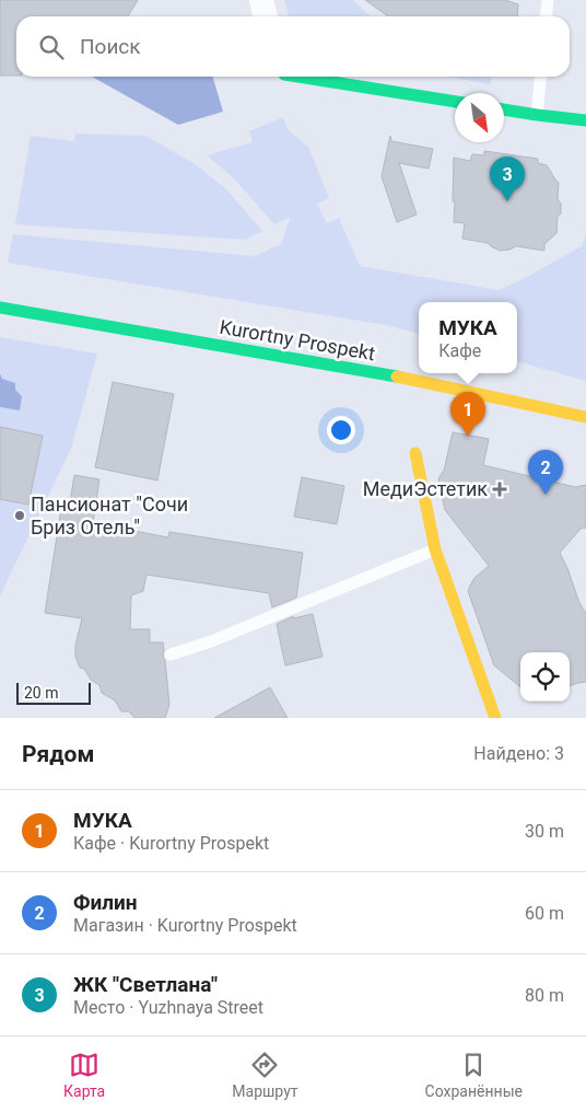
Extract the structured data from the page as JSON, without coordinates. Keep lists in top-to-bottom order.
{
  "streets": {
    "main road": ["Kurortny Prospekt"]
  },
  "places": {
    "health": ["МедиЭстетик"],
    "other": ["Пансионат \"Сочи Бриз Отель\""]
  },
  "scale_bar": "20 m",
  "north": "bottom right",
  "page": {
    "search": "Поиск",
    "pins": ["3", "1", "2"],
    "popup": ["МУКА", "Кафе"],
    "scale": "20 m",
    "heading": ["Рядом", "Найдено: 3"],
    "list": [
      {
        "mark": "1",
        "name": "МУКА",
        "note": "Кафе · Kurortny Prospekt",
        "value": "30 m"
      },
      {
        "mark": "2",
        "name": "Филин",
        "note": "Магазин · Kurortny Prospekt",
        "value": "60 m"
      },
      {
        "mark": "3",
        "name": "ЖК \"Светлана\"",
        "note": "Место · Yuzhnaya Street",
        "value": "80 m"
      }
    ],
    "nav": ["Карта", "Маршрут", "Сохранённые"]
  }
}
